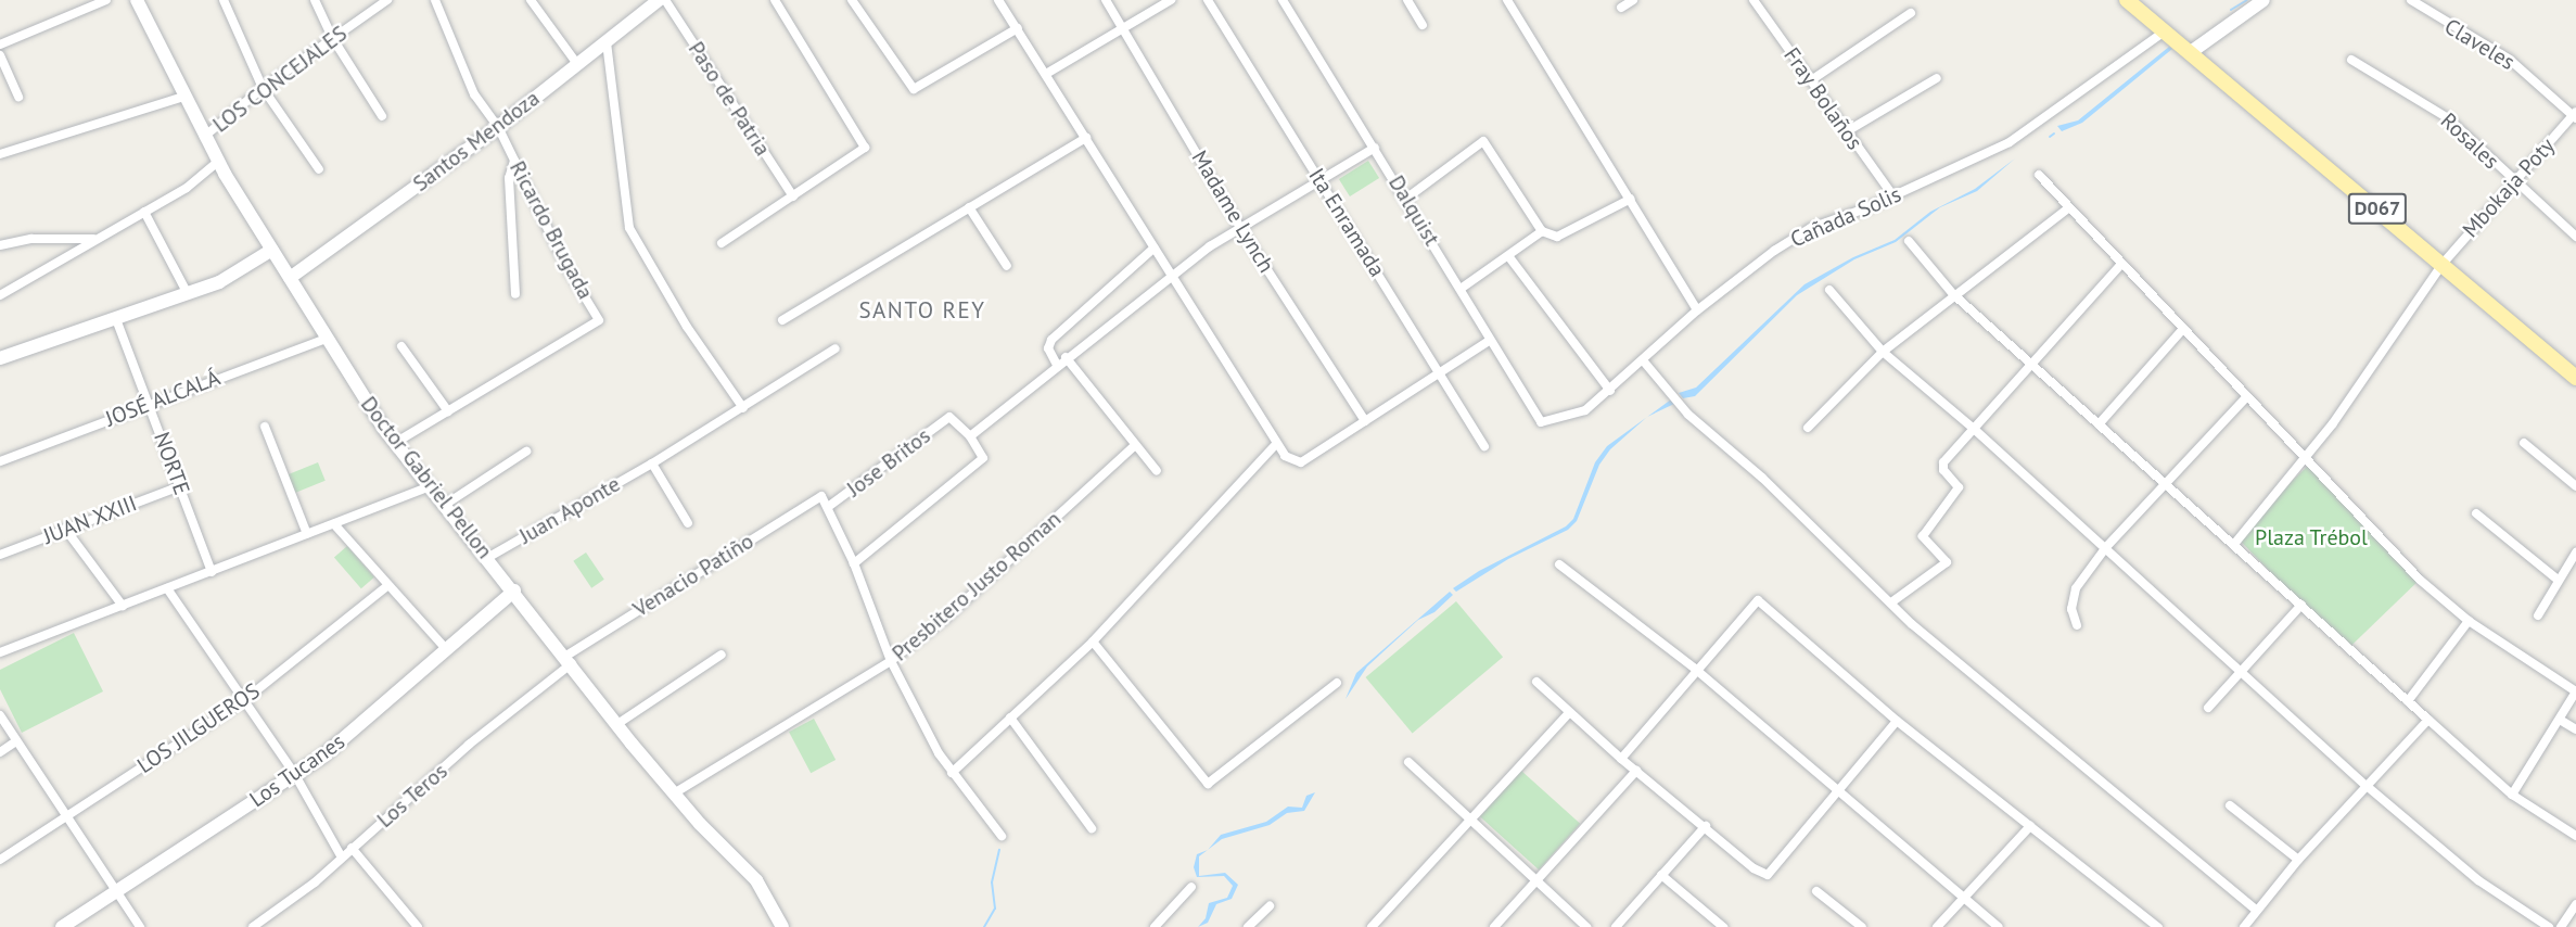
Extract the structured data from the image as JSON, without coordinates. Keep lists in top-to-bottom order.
{
  "streets": {
    "main road": ["D067"],
    "street": [
      "Claveles",
      "LOS CONCEJALES",
      "Paso de Patria",
      "Fray Bolaños",
      "Santos Mendoza",
      "Rosales",
      "Mbokaja Poty",
      "Dalquist",
      "Madame Lynch",
      "Cañada Solis",
      "Ita Enramada",
      "Ricardo Brugada",
      "JOSÉ ALCALÁ",
      "Jose Britos",
      "NORTE",
      "Doctor Gabriel Pellon",
      "Juan Aponte",
      "JUAN XXIII",
      "Venacio Patiño",
      "Presbitero Justo Roman",
      "LOS JILGUEROS",
      "Los Tucanes",
      "Los Teros"
    ]
  },
  "crossings": [
    ["Claveles", "Mbokaja Poty"],
    ["LOS CONCEJALES", "Doctor Gabriel Pellon"],
    ["Fray Bolaños", "Cañada Solis"],
    ["Santos Mendoza", "Ricardo Brugada"],
    ["Santos Mendoza", "Doctor Gabriel Pellon"],
    ["Rosales", "Mbokaja Poty"],
    ["Mbokaja Poty", "D067"],
    ["D067", "Cañada Solis"],
    ["Dalquist", "Cañada Solis"],
    ["JOSÉ ALCALÁ", "NORTE"],
    ["JOSÉ ALCALÁ", "Doctor Gabriel Pellon"],
    ["Jose Britos", "Venacio Patiño"],
    ["NORTE", "JUAN XXIII"],
    ["Doctor Gabriel Pellon", "Juan Aponte"],
    ["Doctor Gabriel Pellon", "Venacio Patiño"],
    ["Doctor Gabriel Pellon", "Presbitero Justo Roman"],
    ["Doctor Gabriel Pellon", "Los Tucanes"],
    ["Doctor Gabriel Pellon", "Los Teros"],
    ["Venacio Patiño", "Los Teros"]
  ],
  "districts": ["SANTO REY"],
  "parks": ["Plaza Trébol"]
}
